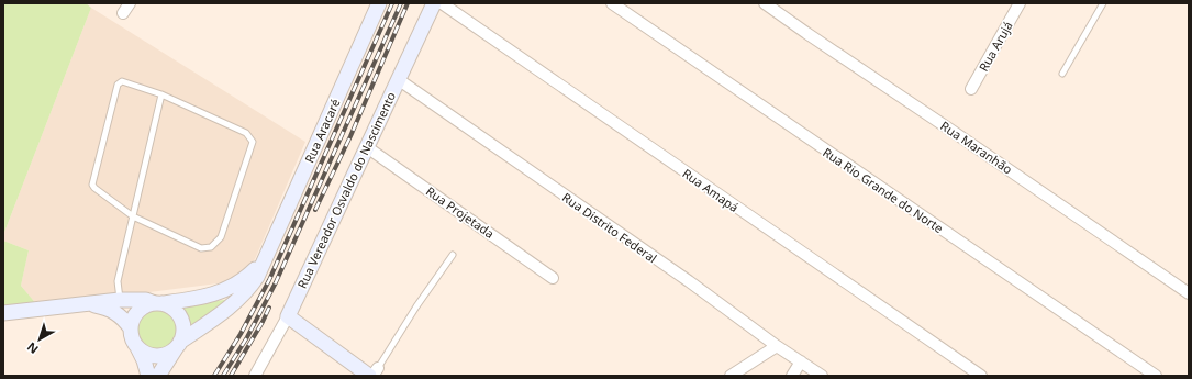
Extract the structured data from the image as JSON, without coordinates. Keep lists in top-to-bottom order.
{
  "streets": {
    "main road": ["Rua Aracaré", "Rua Vereador Osvaldo do Nascimento"],
    "street": [
      "Rua Arujá",
      "Rua Maranhão",
      "Rua Amapá",
      "Rua Rio Grande do Norte",
      "Rua Projetada",
      "Rua Distrito Federal"
    ]
  },
  "crossings": [
    ["Rua Vereador Osvaldo do Nascimento", "Rua Projetada"],
    ["Rua Vereador Osvaldo do Nascimento", "Rua Distrito Federal"]
  ],
  "north": "bottom left"
}
